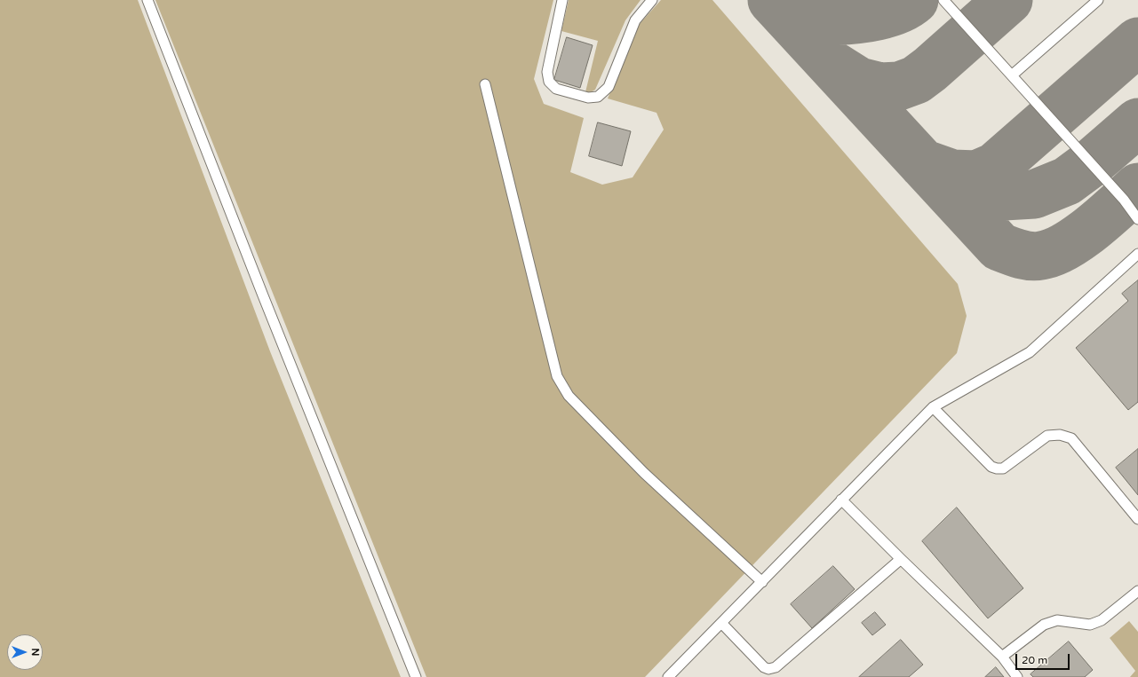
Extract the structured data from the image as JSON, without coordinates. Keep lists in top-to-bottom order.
{
  "scale_bar": "20 m",
  "north": "right"
}
